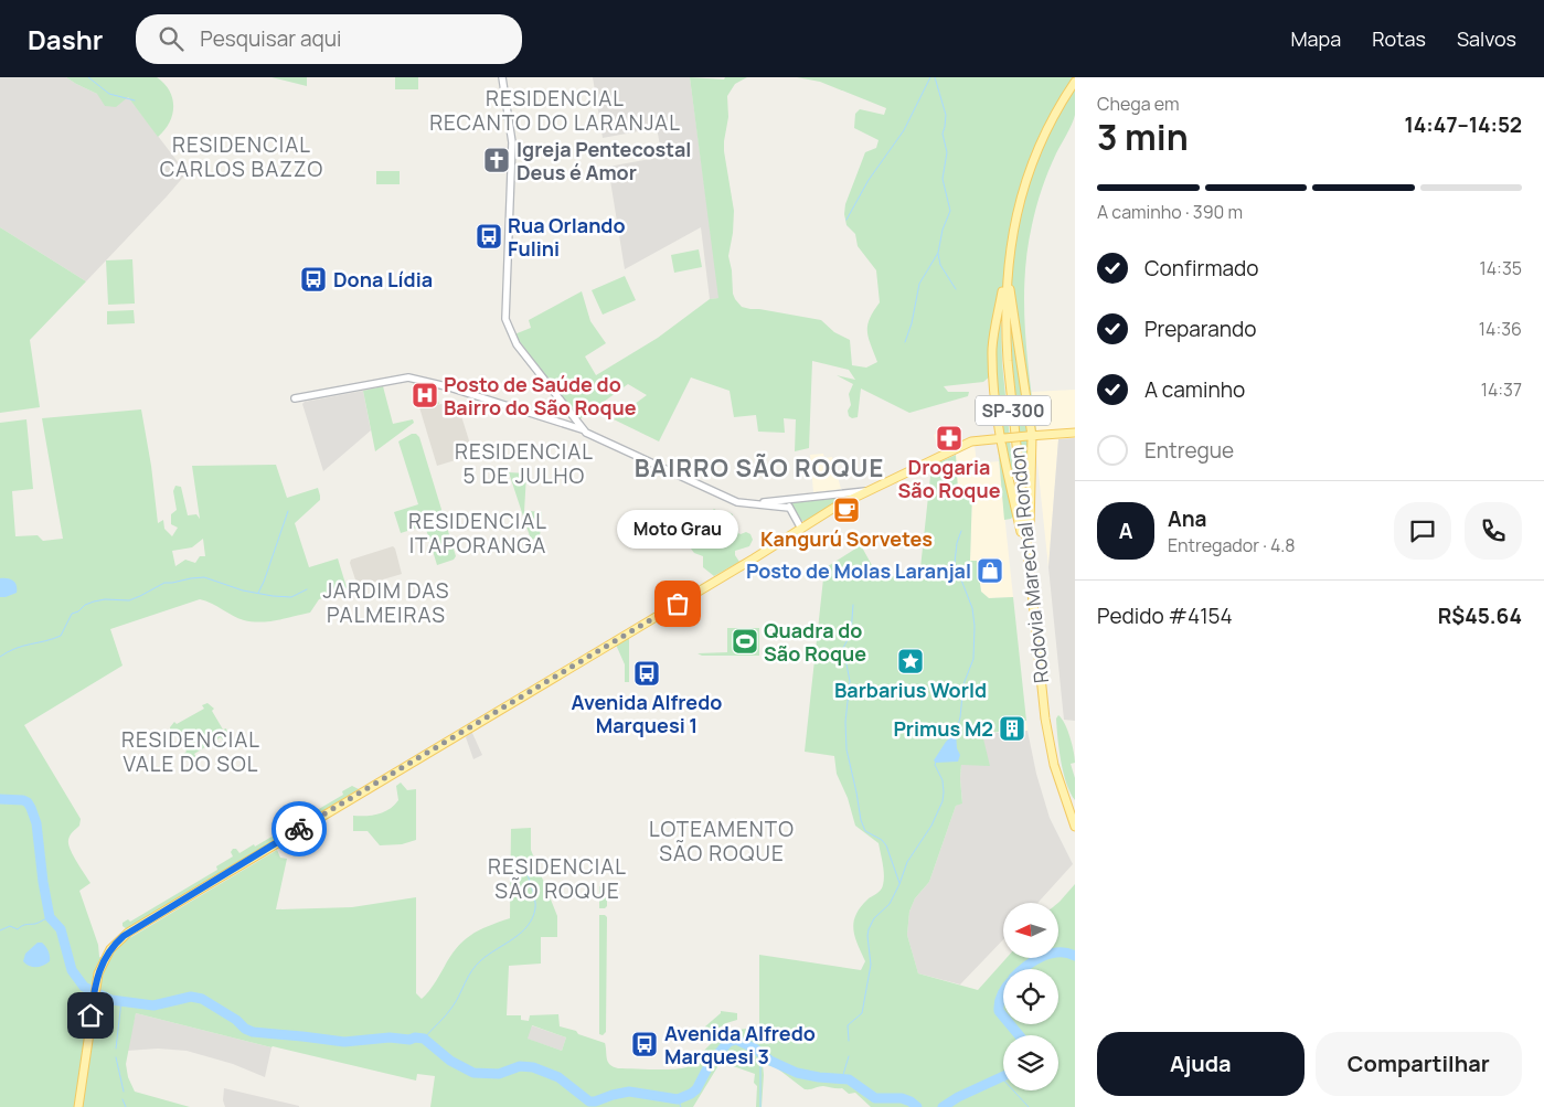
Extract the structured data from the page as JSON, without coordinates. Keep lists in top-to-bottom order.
{
  "streets": {
    "main road": ["SP-300", "Rodovia Marechal Rondon"]
  },
  "districts": [
    "RESIDENCIAL RECANTO DO LARANJAL",
    "RESIDENCIAL CARLOS BAZZO",
    "RESIDENCIAL 5 DE JULHO",
    "BAIRRO SÃO ROQUE",
    "RESIDENCIAL ITAPORANGA",
    "JARDIM DAS PALMEIRAS",
    "RESIDENCIAL VALE DO SOL",
    "LOTEAMENTO SÃO ROQUE",
    "RESIDENCIAL SÃO ROQUE"
  ],
  "places": {
    "church": ["Igreja Pentecostal Deus é Amor"],
    "bus stop": [
      "Rua Orlando Fulini",
      "Dona Lídia",
      "Avenida Alfredo Marquesi 1",
      "Avenida Alfredo Marquesi 3"
    ],
    "hospital": ["Posto de Saúde do Bairro do São Roque"],
    "pharmacy": ["Drogaria São Roque"],
    "cafe": ["Kangurú Sorvetes"],
    "shop": ["Posto de Molas Laranjal"],
    "other": ["Moto Grau"],
    "sports": ["Quadra do São Roque"],
    "place": ["Barbarius World"],
    "building": ["Primus M2"]
  },
  "north": "left",
  "page": {
    "header": "Dashr",
    "search": "Pesquisar aqui",
    "nav": ["Mapa", "Rotas", "Salvos"],
    "heading": ["3 min", "Chega em", "14:47–14:52"],
    "panel": [
      "Ana",
      "Entregador · 4.8",
      "Pedido #4154",
      "R$45.64"
    ],
    "bar": "A caminho · 390 m",
    "list": [
      ["Confirmado", "14:35"],
      ["Preparando", "14:36"],
      ["A caminho", "14:37"],
      "Entregue"
    ],
    "round": "A",
    "bubble": "Moto Grau",
    "buttons": ["Ajuda", "Compartilhar"]
  }
}
